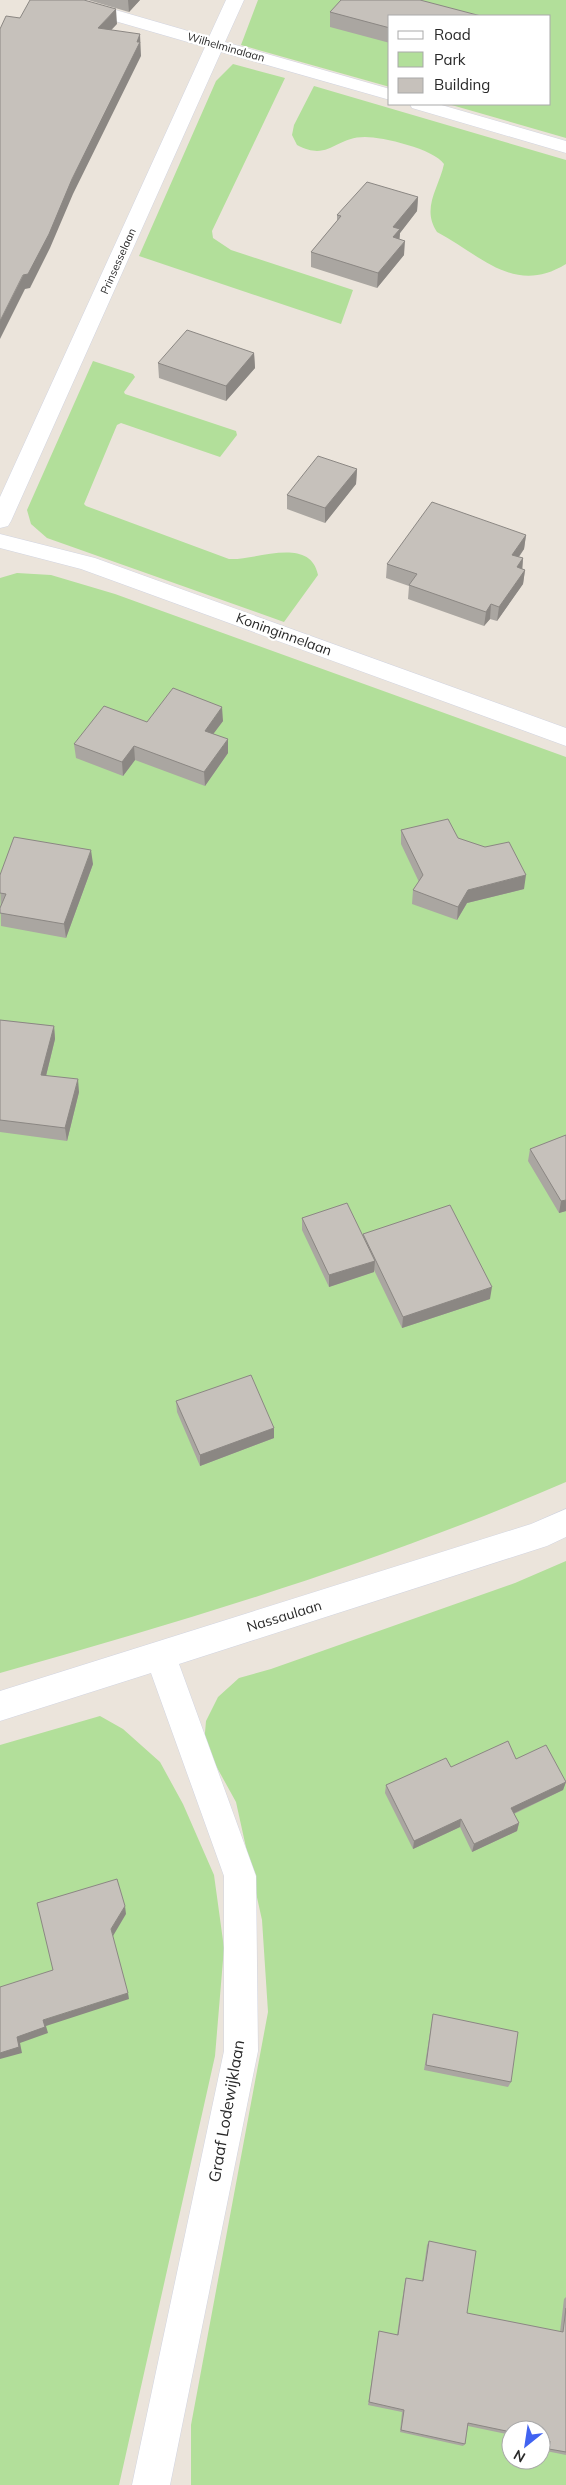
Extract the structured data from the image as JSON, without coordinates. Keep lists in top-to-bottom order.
{
  "streets": {
    "street": [
      "Wilhelminalaan",
      "Prinsesselaan",
      "Koninginnelaan",
      "Nassaulaan",
      "Graaf Lodewijklaan"
    ]
  },
  "crossings": [
    ["Wilhelminalaan", "Prinsesselaan"],
    ["Nassaulaan", "Graaf Lodewijklaan"]
  ],
  "legend": ["Road", "Park", "Building"],
  "north": "bottom left"
}
